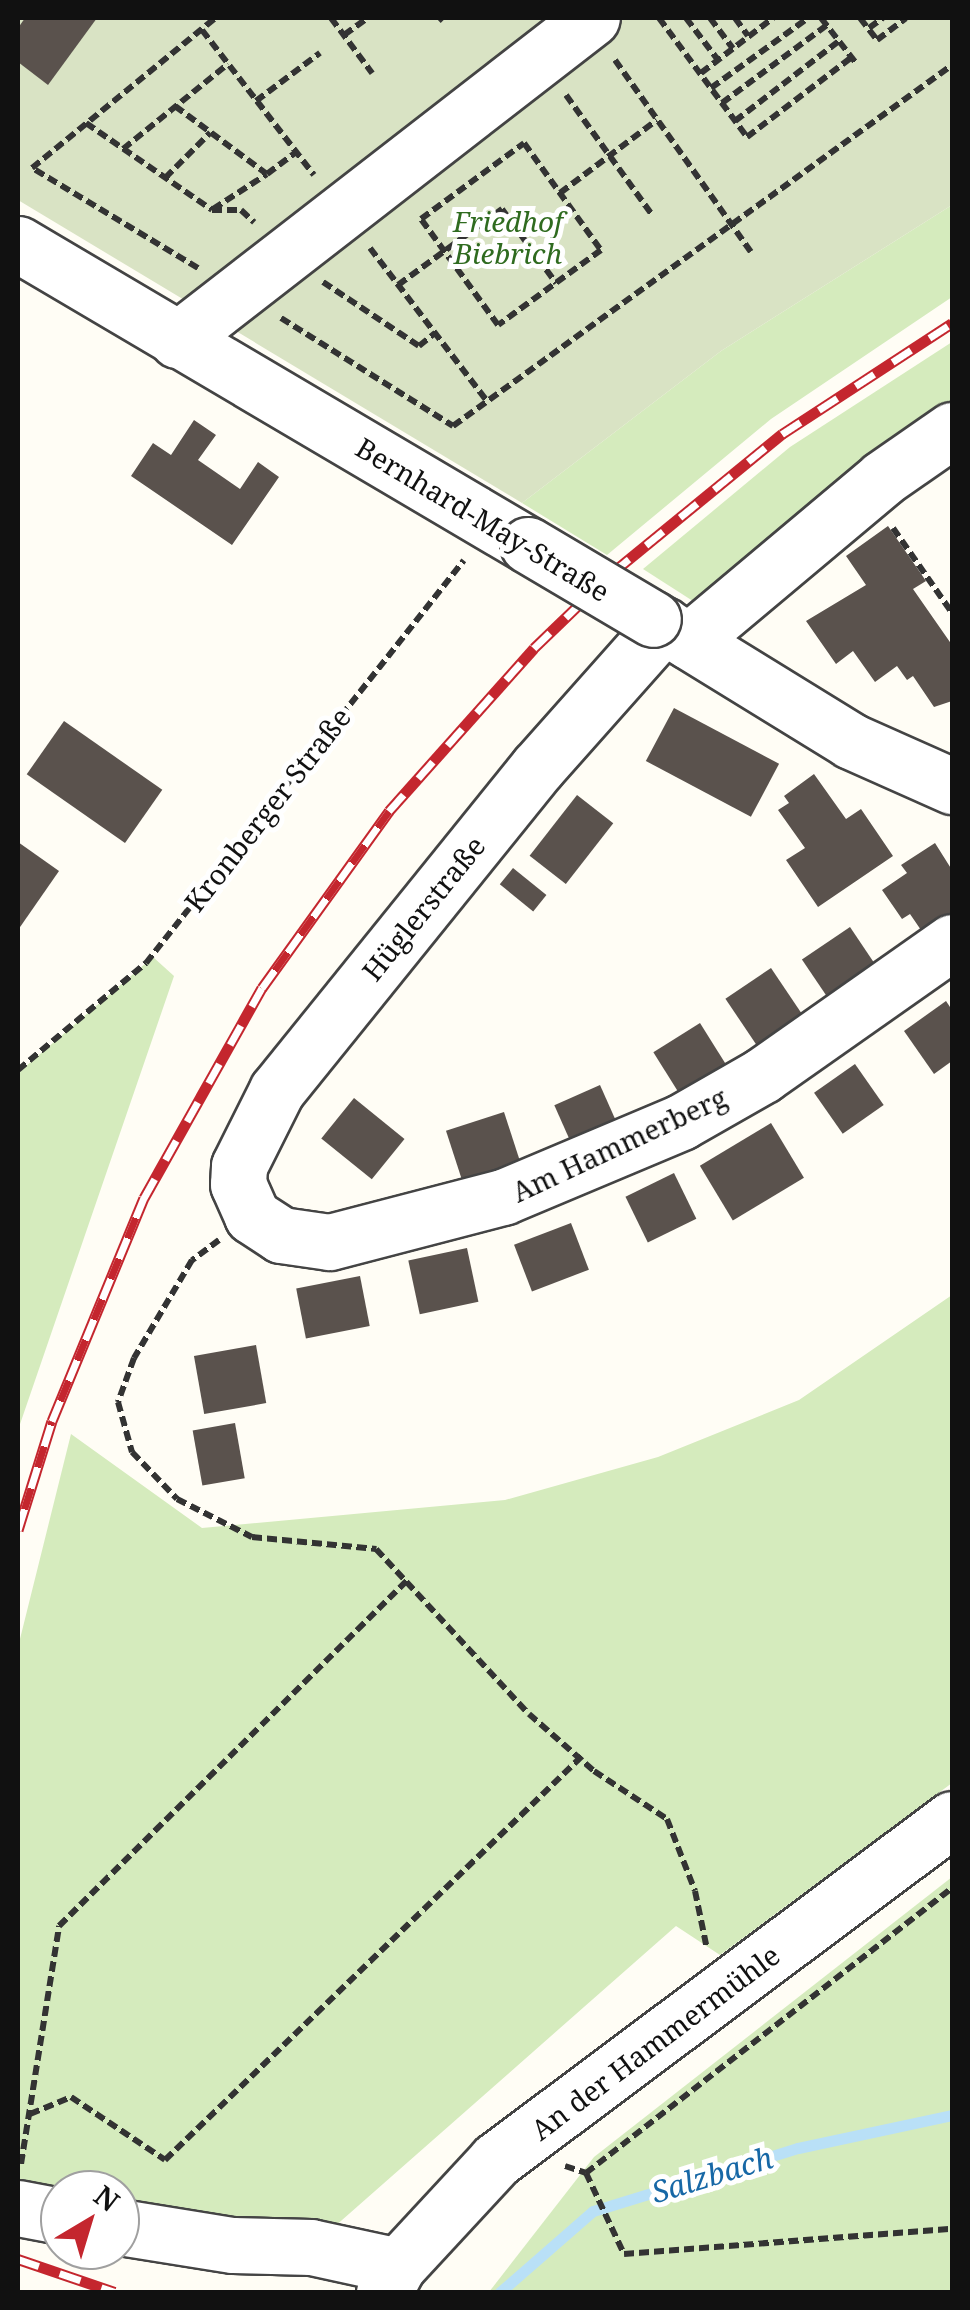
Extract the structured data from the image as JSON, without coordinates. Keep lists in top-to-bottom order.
{
  "streets": {
    "street": [
      "Bernhard-May-Straße",
      "Hüglerstraße",
      "Am Hammerberg",
      "An der Hammermühle"
    ],
    "path": ["Kronberger Straße"]
  },
  "crossings": [
    ["Bernhard-May-Straße", "Kronberger Straße"],
    ["Bernhard-May-Straße", "Hüglerstraße"],
    ["Hüglerstraße", "Am Hammerberg"]
  ],
  "water": ["Salzbach"],
  "parks": ["Friedhof Biebrich"],
  "north": "top right"
}
